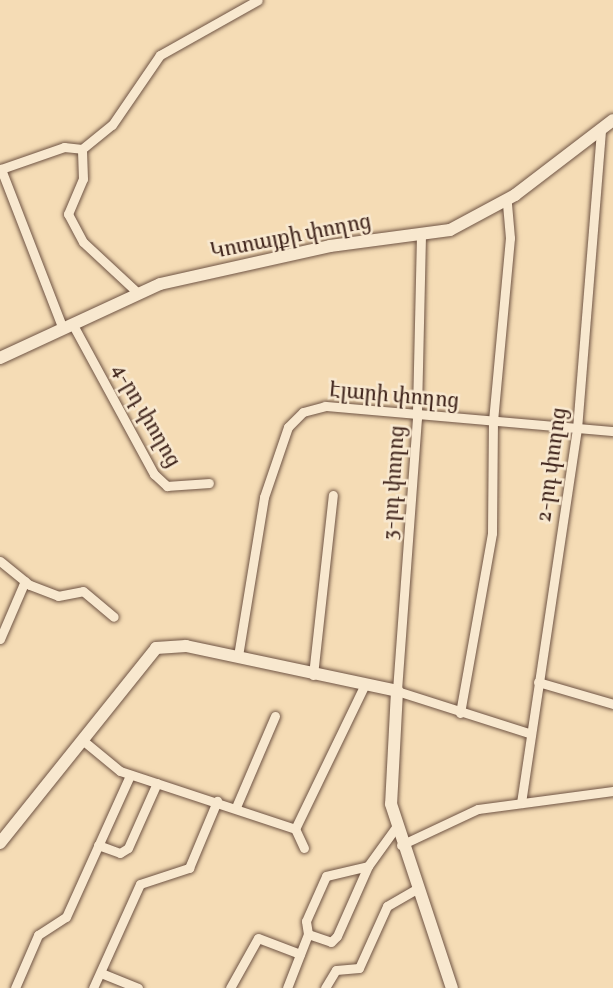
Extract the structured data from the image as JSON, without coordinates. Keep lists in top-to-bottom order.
{
  "streets": {
    "street": [
      "Կոտայքի փողոց",
      "Էլարի փողոց",
      "4-րդ փողոց",
      "2-րդ փողոց",
      "3-րդ փողոց"
    ]
  },
  "crossings": [
    ["Կոտայքի փողոց", "4-րդ փողոց"],
    ["Կոտայքի փողոց", "2-րդ փողոց"],
    ["Կոտայքի փողոց", "3-րդ փողոց"],
    ["Էլարի փողոց", "2-րդ փողոց"],
    ["Էլարի փողոց", "3-րդ փողոց"]
  ]
}
